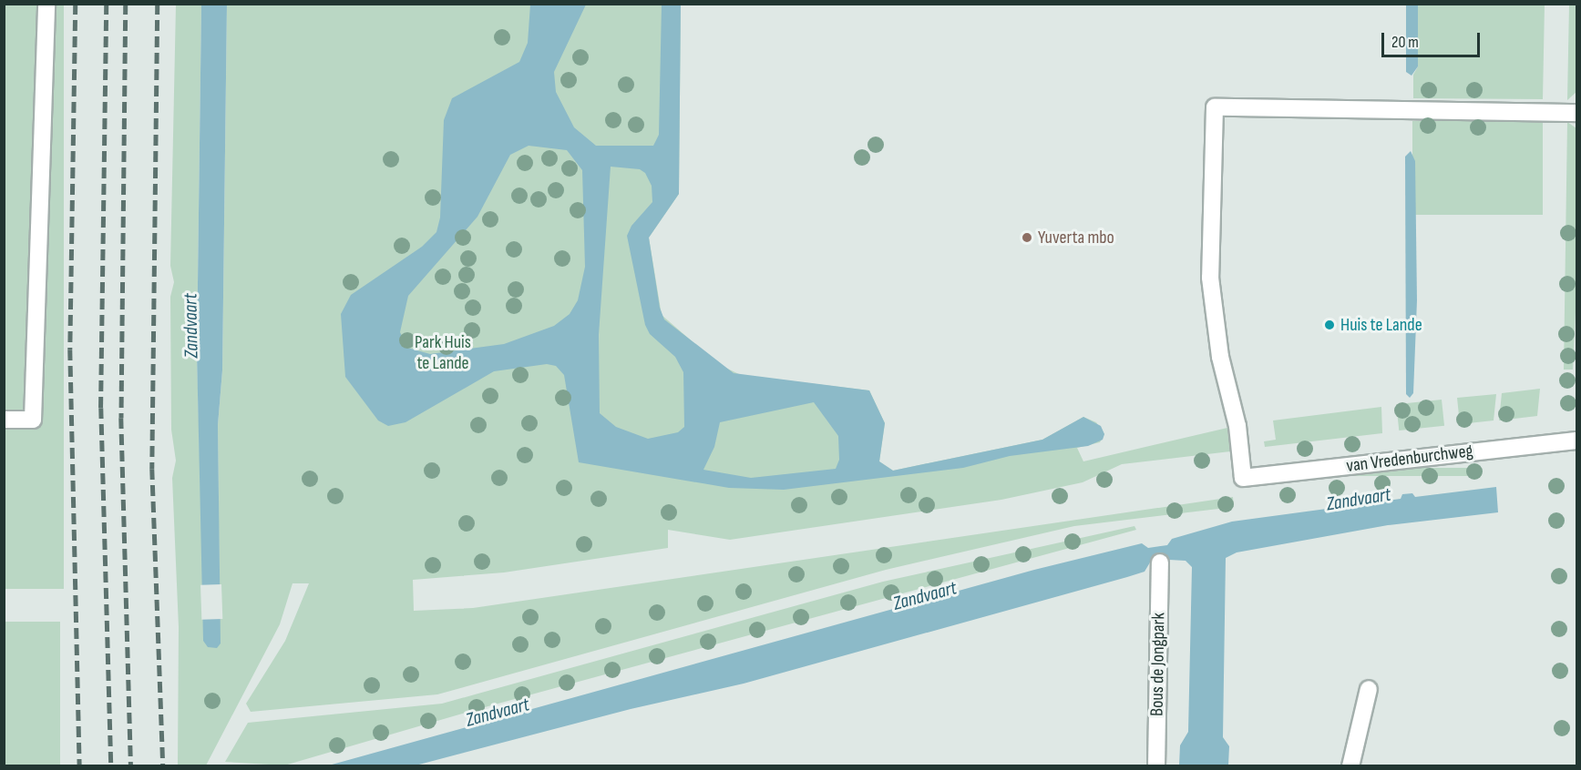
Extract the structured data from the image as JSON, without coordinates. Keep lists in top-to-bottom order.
{
  "streets": {
    "street": ["van Vredenburchweg", "Bous de Jongpark"]
  },
  "water": ["Zandvaart"],
  "parks": ["Park Huis te Lande"],
  "places": ["Yuverta mbo", "Huis te Lande"],
  "scale_bar": "20 m"
}
